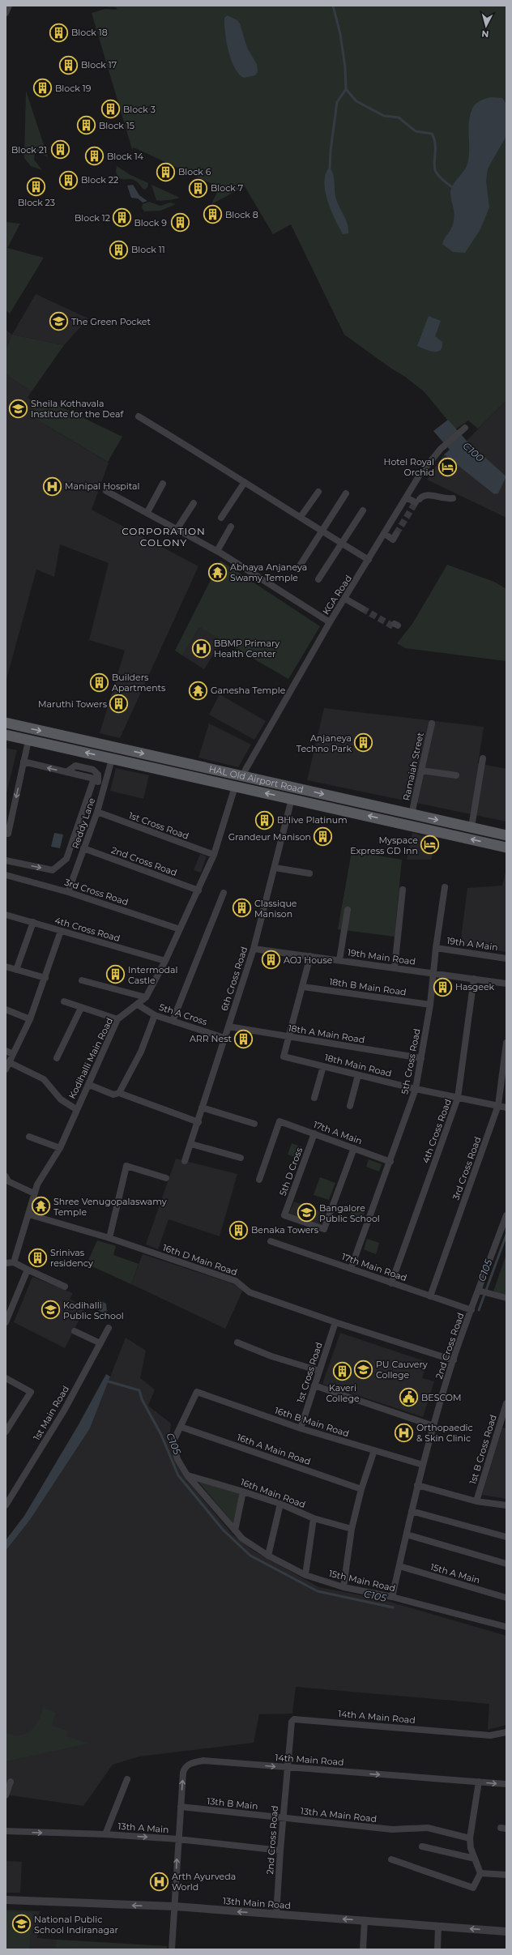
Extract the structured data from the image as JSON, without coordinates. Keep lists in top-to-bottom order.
{
  "streets": {
    "main road": ["HAL Old Airport Road"],
    "street": [
      "KGA Road",
      "Ramaiah Street",
      "Reddy Lane",
      "1st Cross Road",
      "2nd Cross Road",
      "3rd Cross Road",
      "4th Cross Road",
      "19th A Main",
      "19th Main Road",
      "6th Cross Road",
      "18th B Main Road",
      "5th A Cross",
      "18th A Main Road",
      "Kodihalli Main Road",
      "5th Cross Road",
      "18th Main Road",
      "17th A Main",
      "5th D Cross",
      "16th D Main Road",
      "17th Main Road",
      "1st Main Road",
      "16th B Main Road",
      "16th A Main Road",
      "1st B Cross Road",
      "16th Main Road",
      "15th A Main",
      "15th Main Road",
      "14th A Main Road",
      "14th Main Road",
      "13th B Main",
      "13th A Main Road",
      "13th A Main",
      "13th Main Road"
    ]
  },
  "crossings": [
    ["KGA Road", "HAL Old Airport Road"],
    ["Ramaiah Street", "HAL Old Airport Road"],
    ["HAL Old Airport Road", "Reddy Lane"],
    ["HAL Old Airport Road", "6th Cross Road"],
    ["HAL Old Airport Road", "Kodihalli Main Road"],
    ["Reddy Lane", "1st Cross Road"],
    ["Reddy Lane", "2nd Cross Road"],
    ["Reddy Lane", "3rd Cross Road"],
    ["1st Cross Road", "Kodihalli Main Road"],
    ["1st Cross Road", "16th D Main Road"],
    ["1st Cross Road", "16th B Main Road"],
    ["2nd Cross Road", "Kodihalli Main Road"],
    ["2nd Cross Road", "16th D Main Road"],
    ["2nd Cross Road", "17th Main Road"],
    ["2nd Cross Road", "16th B Main Road"],
    ["2nd Cross Road", "15th A Main"],
    ["2nd Cross Road", "15th Main Road"],
    ["2nd Cross Road", "14th A Main Road"],
    ["2nd Cross Road", "14th Main Road"],
    ["2nd Cross Road", "13th B Main"],
    ["2nd Cross Road", "13th A Main Road"],
    ["2nd Cross Road", "13th A Main"],
    ["2nd Cross Road", "13th Main Road"],
    ["3rd Cross Road", "Kodihalli Main Road"],
    ["3rd Cross Road", "18th Main Road"],
    ["3rd Cross Road", "17th Main Road"],
    ["4th Cross Road", "19th Main Road"],
    ["4th Cross Road", "Kodihalli Main Road"],
    ["4th Cross Road", "18th Main Road"],
    ["4th Cross Road", "17th Main Road"],
    ["19th A Main", "5th Cross Road"],
    ["19th Main Road", "6th Cross Road"],
    ["19th Main Road", "5th Cross Road"],
    ["6th Cross Road", "5th A Cross"],
    ["6th Cross Road", "18th A Main Road"],
    ["18th B Main Road", "5th Cross Road"],
    ["5th A Cross", "Kodihalli Main Road"],
    ["18th A Main Road", "5th Cross Road"],
    ["18th A Main Road", "18th Main Road"],
    ["Kodihalli Main Road", "16th D Main Road"],
    ["5th Cross Road", "18th Main Road"],
    ["5th Cross Road", "17th A Main"],
    ["5th Cross Road", "17th Main Road"],
    ["17th A Main", "5th D Cross"],
    ["16th B Main Road", "15th Main Road"],
    ["16th A Main Road", "15th Main Road"],
    ["16th Main Road", "15th Main Road"],
    ["14th A Main Road", "14th Main Road"],
    ["14th Main Road", "13th B Main"],
    ["14th Main Road", "13th A Main"],
    ["14th Main Road", "13th Main Road"],
    ["13th B Main", "13th A Main Road"]
  ],
  "one_way": ["13th A Main", "13th Main Road"],
  "districts": ["CORPORATION COLONY"],
  "water": ["C100", "C105"],
  "places": {
    "building": [
      "Block 18",
      "Block 17",
      "Block 19",
      "Block 3",
      "Block 15",
      "Block 21",
      "Block 14",
      "Block 6",
      "Block 22",
      "Block 23",
      "Block 7",
      "Block 8",
      "Block 12",
      "Block 9",
      "Block 11",
      "Builders Apartments",
      "Maruthi Towers",
      "Anjaneya Techno Park",
      "BHive Platinum",
      "Grandeur Manison",
      "Classique Manison",
      "AOJ House",
      "Intermodal Castle",
      "Hasgeek",
      "ARR Nest",
      "Benaka Towers",
      "Srinivas residency",
      "Kaveri College"
    ],
    "school or university": [
      "The Green Pocket",
      "Sheila Kothavala Institute for the Deaf",
      "Bangalore Public School",
      "Kodihalli Public School",
      "PU Cauvery College",
      "National Public School Indiranagar"
    ],
    "hotel": ["Hotel Royal Orchid", "Myspace Express GD Inn"],
    "hospital": [
      "Manipal Hospital",
      "BBMP Primary Health Center",
      "Orthopaedic & Skin Clinic",
      "Arth Ayurveda World"
    ],
    "temple": ["Abhaya Anjaneya Swamy Temple", "Ganesha Temple", "Shree Venugopalaswamy Temple"],
    "public building": ["BESCOM"]
  },
  "north": "bottom"
}
